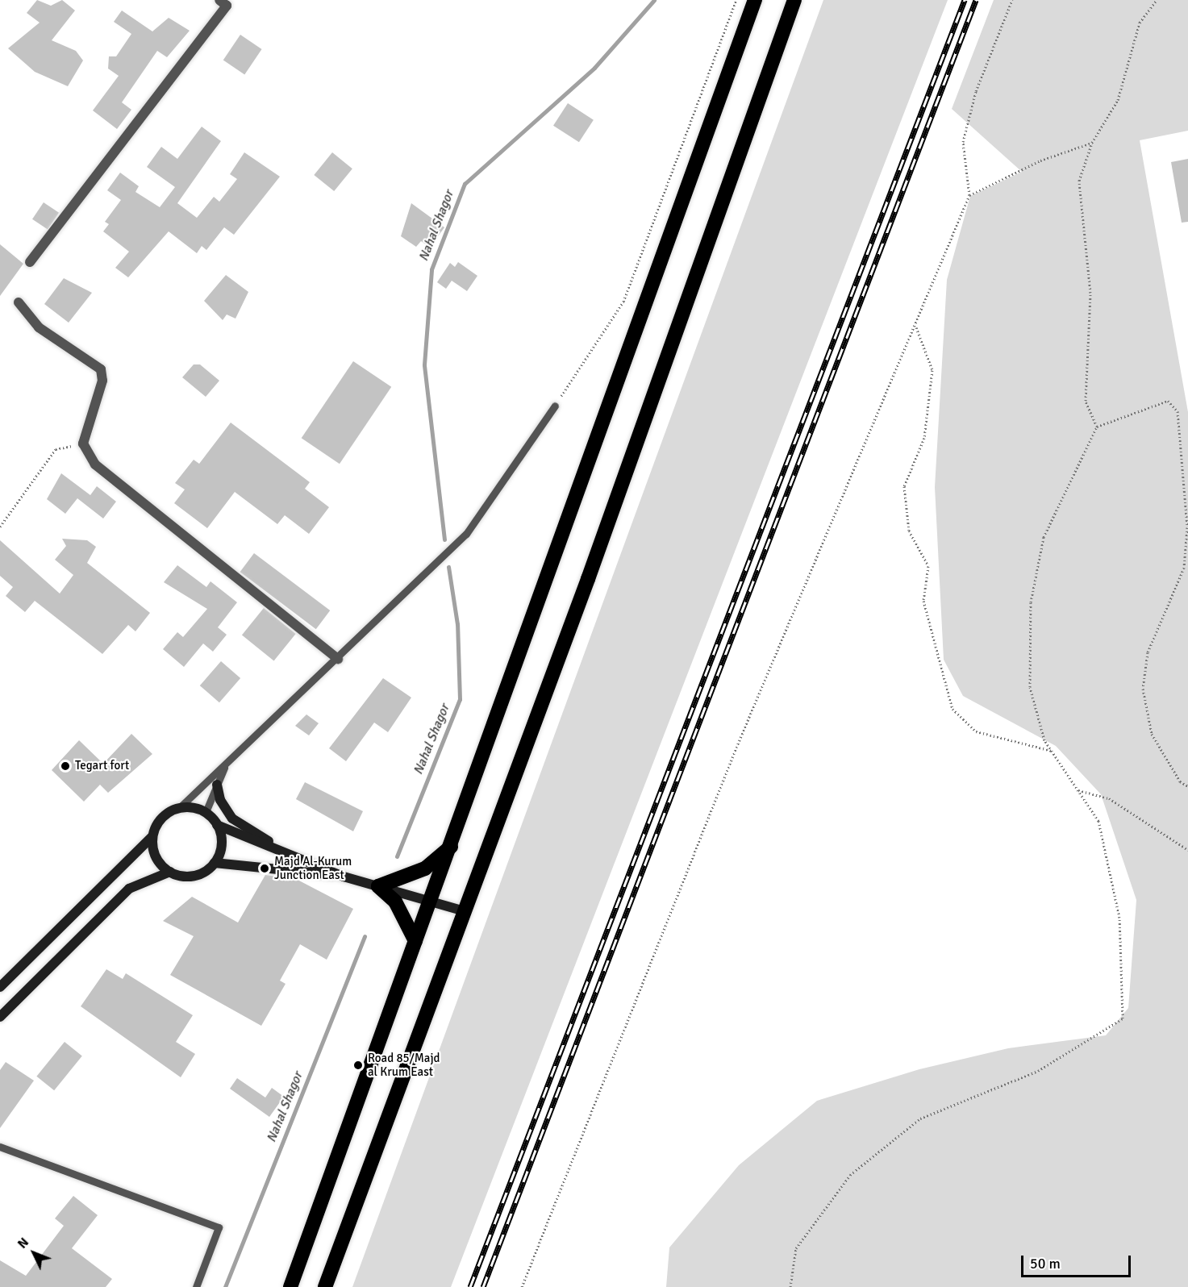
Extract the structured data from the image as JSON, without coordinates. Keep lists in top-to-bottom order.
{
  "water": ["Nahal Shagor"],
  "places": ["Tegart fort", "Majd Al-Kurum Junction East", "Road 85/Majd al Krum East"],
  "scale_bar": "50 m",
  "north": "top left"
}
